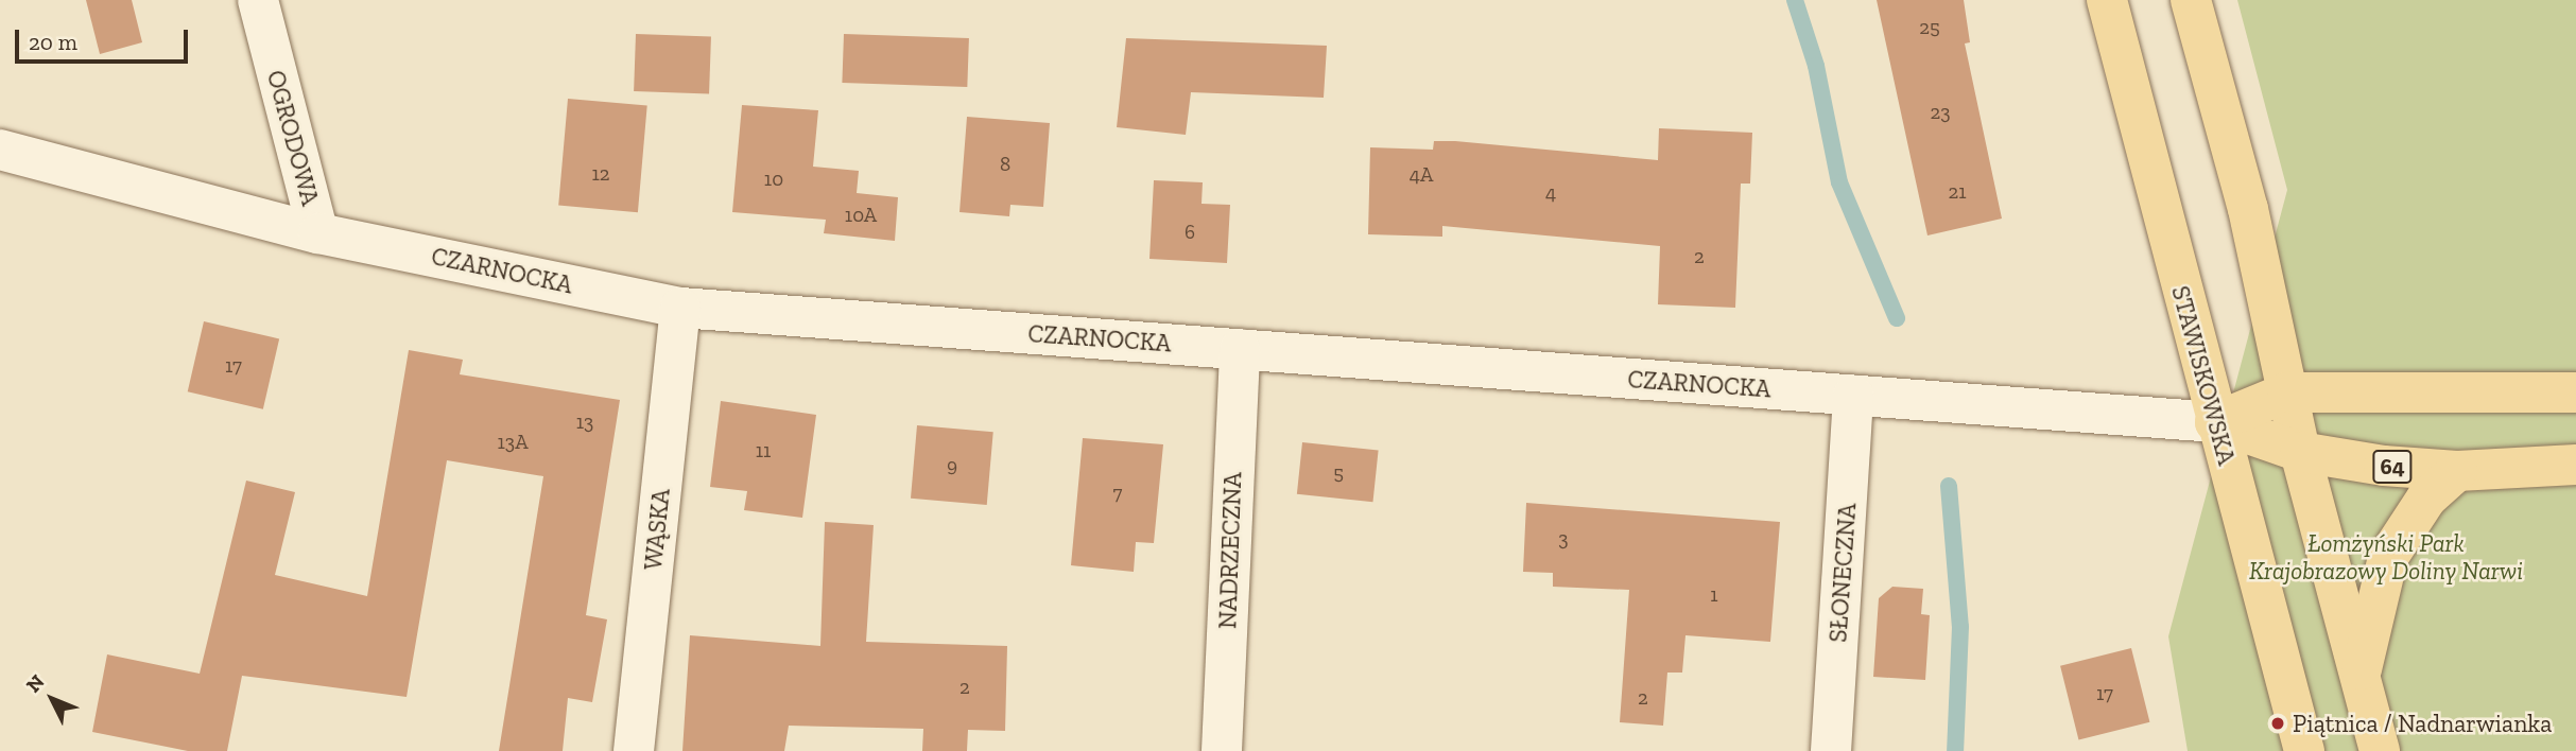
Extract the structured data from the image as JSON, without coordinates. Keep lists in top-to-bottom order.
{
  "streets": {
    "main road": ["STAWISKOWSKA", "64"],
    "street": [
      "OGRODOWA",
      "CZARNOCKA",
      "WĄSKA",
      "NADRZECZNA",
      "SŁONECZNA"
    ]
  },
  "crossings": [
    ["OGRODOWA", "CZARNOCKA"],
    ["CZARNOCKA", "STAWISKOWSKA"],
    ["CZARNOCKA", "64"],
    ["CZARNOCKA", "WĄSKA"],
    ["CZARNOCKA", "NADRZECZNA"],
    ["CZARNOCKA", "SŁONECZNA"],
    ["STAWISKOWSKA", "64"]
  ],
  "parks": ["Łomżyński Park Krajobrazowy Doliny Narwi"],
  "places": ["Piątnica / Nadnarwianka"],
  "house_numbers": [
    "25",
    "23",
    "8",
    "12",
    "4A",
    "10",
    "21",
    "4",
    "10A",
    "6",
    "2",
    "17",
    "13",
    "13A",
    "11",
    "9",
    "5",
    "7",
    "3",
    "1",
    "2",
    "17",
    "2"
  ],
  "scale_bar": "20 m",
  "north": "top left"
}
